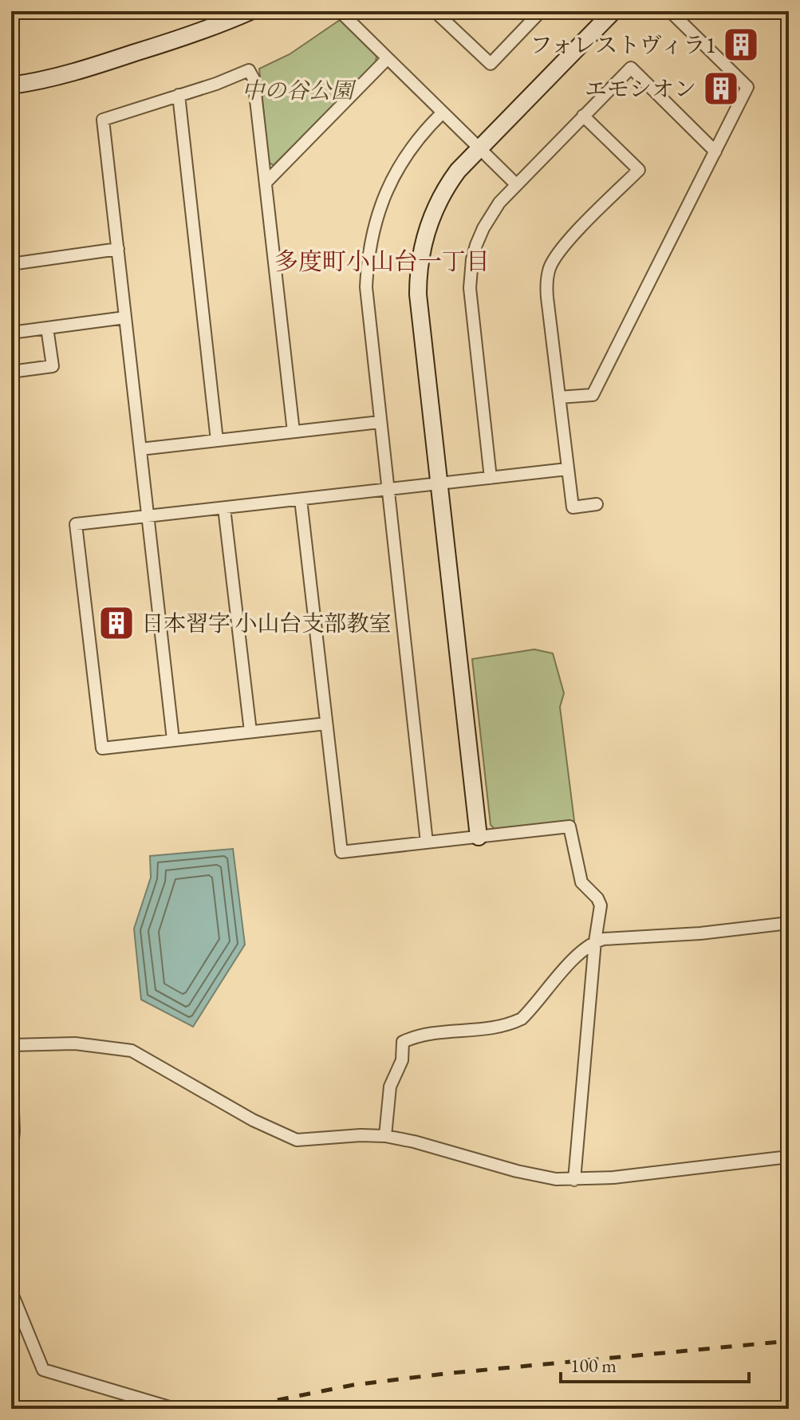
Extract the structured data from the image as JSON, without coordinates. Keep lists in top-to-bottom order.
{
  "districts": ["多度町小山台一丁目"],
  "parks": ["中の谷公園"],
  "places": {
    "building": ["フォレストヴィラ1", "エモシオン", "日本習字 小山台支部教室"]
  },
  "scale_bar": "100 m"
}
